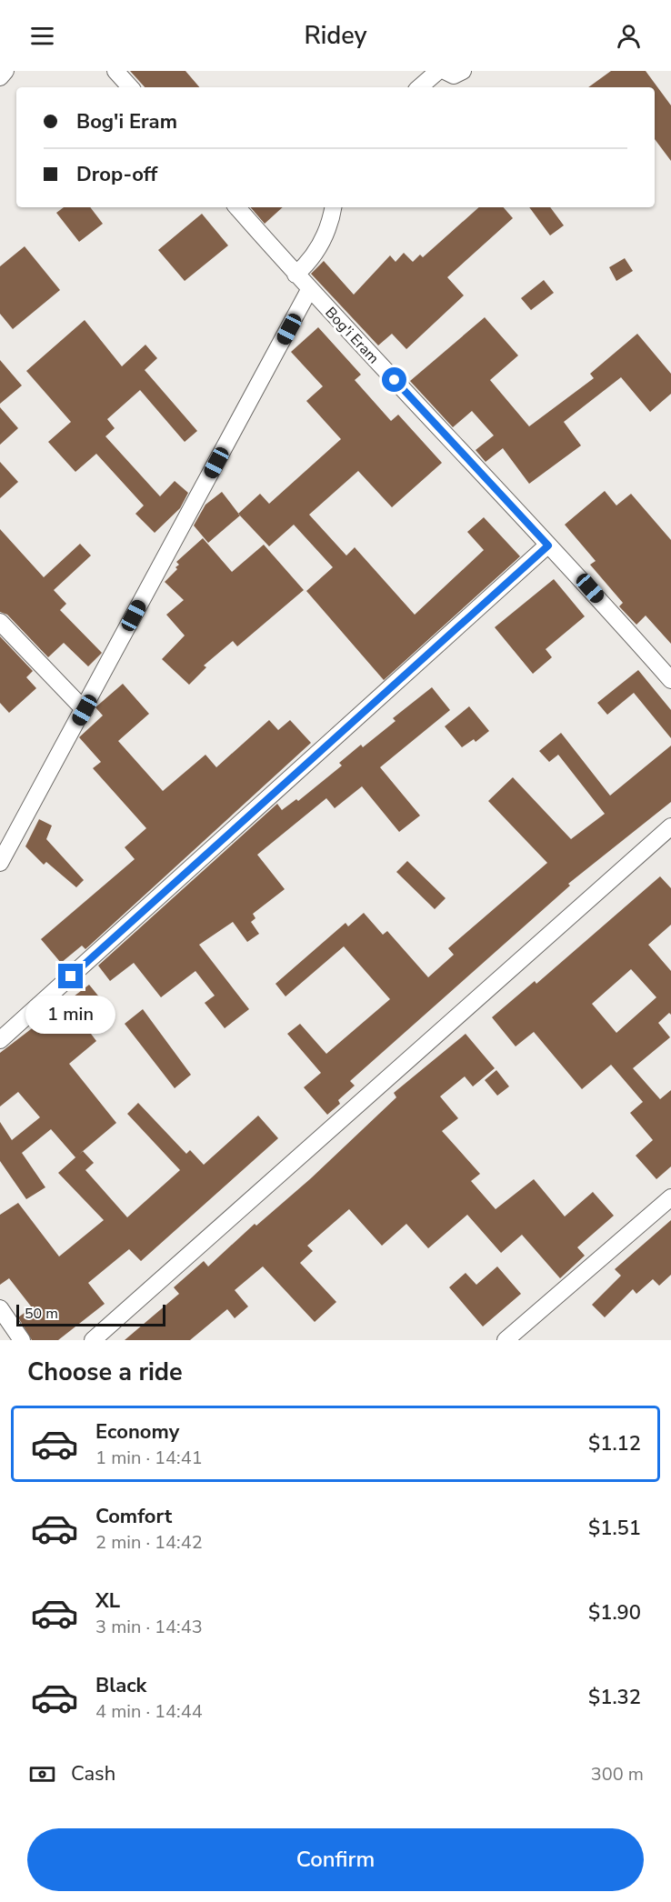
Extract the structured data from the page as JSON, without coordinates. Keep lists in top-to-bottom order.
{
  "streets": {
    "street": ["Bog'i Eram"]
  },
  "scale_bar": "50 m",
  "page": {
    "header": "Ridey",
    "banner": ["Bog'i Eram", "Drop-off"],
    "bubble": "1 min",
    "scale": "50 m",
    "heading": "Choose a ride",
    "list": [
      {
        "name": "Economy",
        "note": "1 min · 14:41",
        "value": "$1.12"
      },
      {
        "name": "Comfort",
        "note": "2 min · 14:42",
        "value": "$1.51"
      },
      {
        "name": "XL",
        "note": "3 min · 14:43",
        "value": "$1.90"
      },
      {
        "name": "Black",
        "note": "4 min · 14:44",
        "value": "$1.32"
      }
    ],
    "pay": ["Cash", "300 m"],
    "buttons": "Confirm"
  }
}
